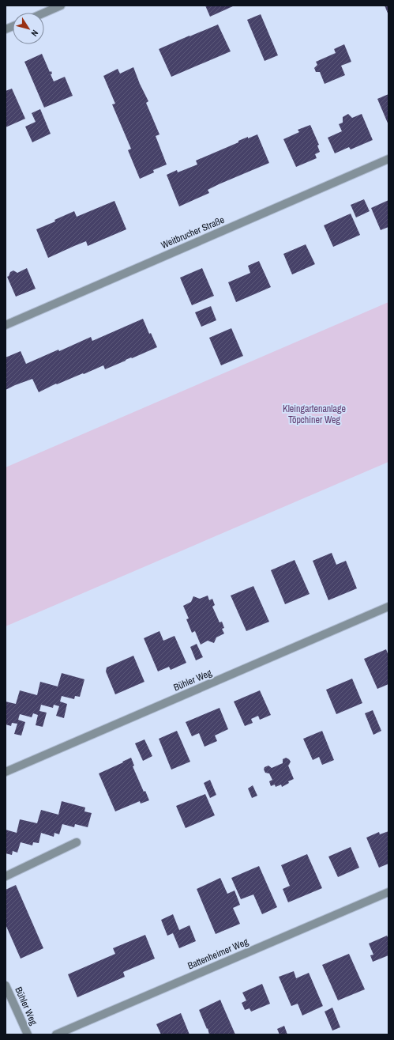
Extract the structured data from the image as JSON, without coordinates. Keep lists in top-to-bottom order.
{
  "streets": {
    "street": ["Weitbrucher Straße", "Bühler Weg", "Battenheimer Weg"]
  },
  "parks": ["Kleingartenanlage Töpchiner Weg"],
  "north": "bottom right"
}
